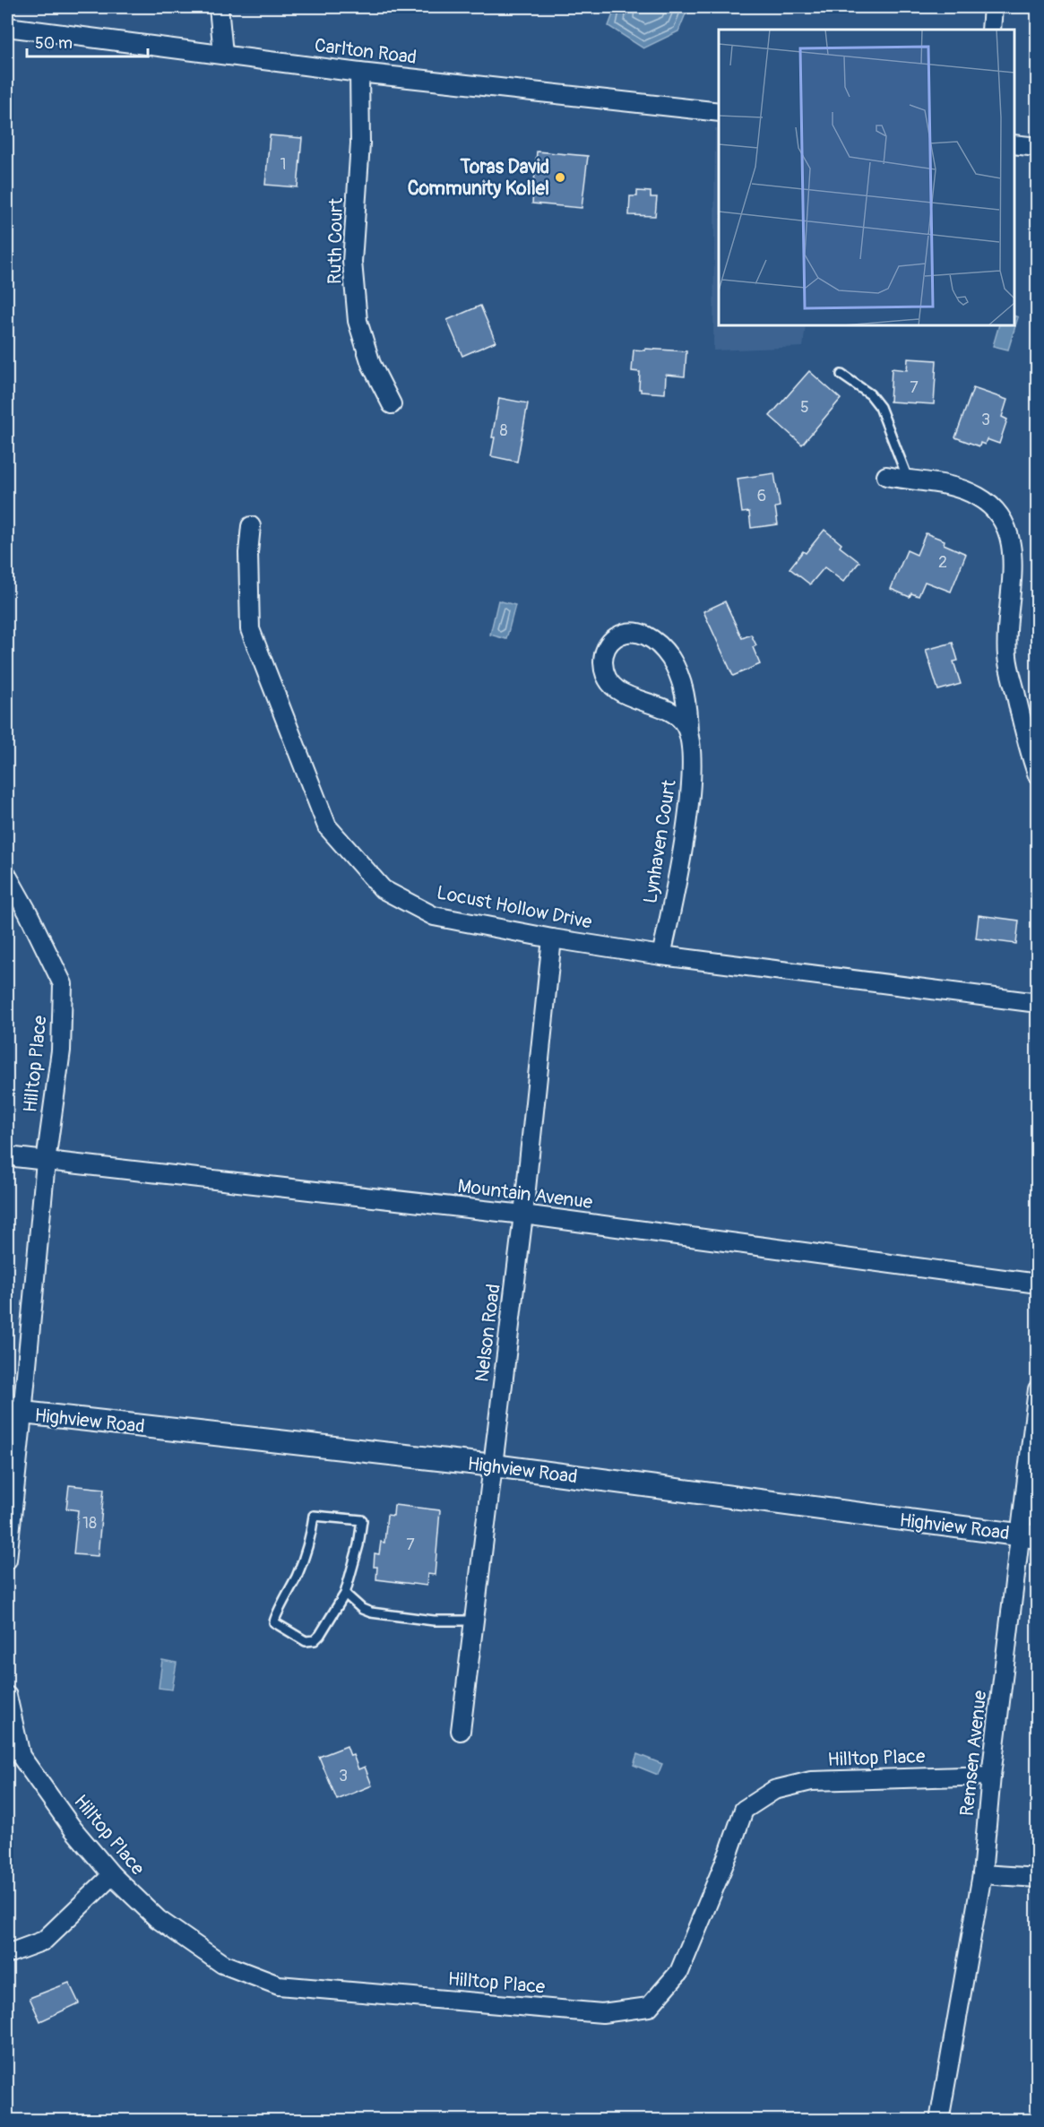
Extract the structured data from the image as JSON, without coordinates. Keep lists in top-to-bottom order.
{
  "streets": {
    "street": [
      "Carlton Road",
      "Ruth Court",
      "Lynhaven Court",
      "Locust Hollow Drive",
      "Hilltop Place",
      "Mountain Avenue",
      "Nelson Road",
      "Highview Road",
      "Remsen Avenue"
    ]
  },
  "crossings": [
    ["Carlton Road", "Ruth Court"],
    ["Lynhaven Court", "Locust Hollow Drive"],
    ["Locust Hollow Drive", "Nelson Road"],
    ["Hilltop Place", "Mountain Avenue"],
    ["Hilltop Place", "Highview Road"],
    ["Hilltop Place", "Remsen Avenue"],
    ["Mountain Avenue", "Nelson Road"],
    ["Nelson Road", "Highview Road"],
    ["Highview Road", "Remsen Avenue"]
  ],
  "places": ["Toras David Community Kollel"],
  "house_numbers": [
    "1",
    "7",
    "5",
    "3",
    "8",
    "6",
    "2",
    "18",
    "7",
    "3"
  ],
  "scale_bar": "50 m"
}
